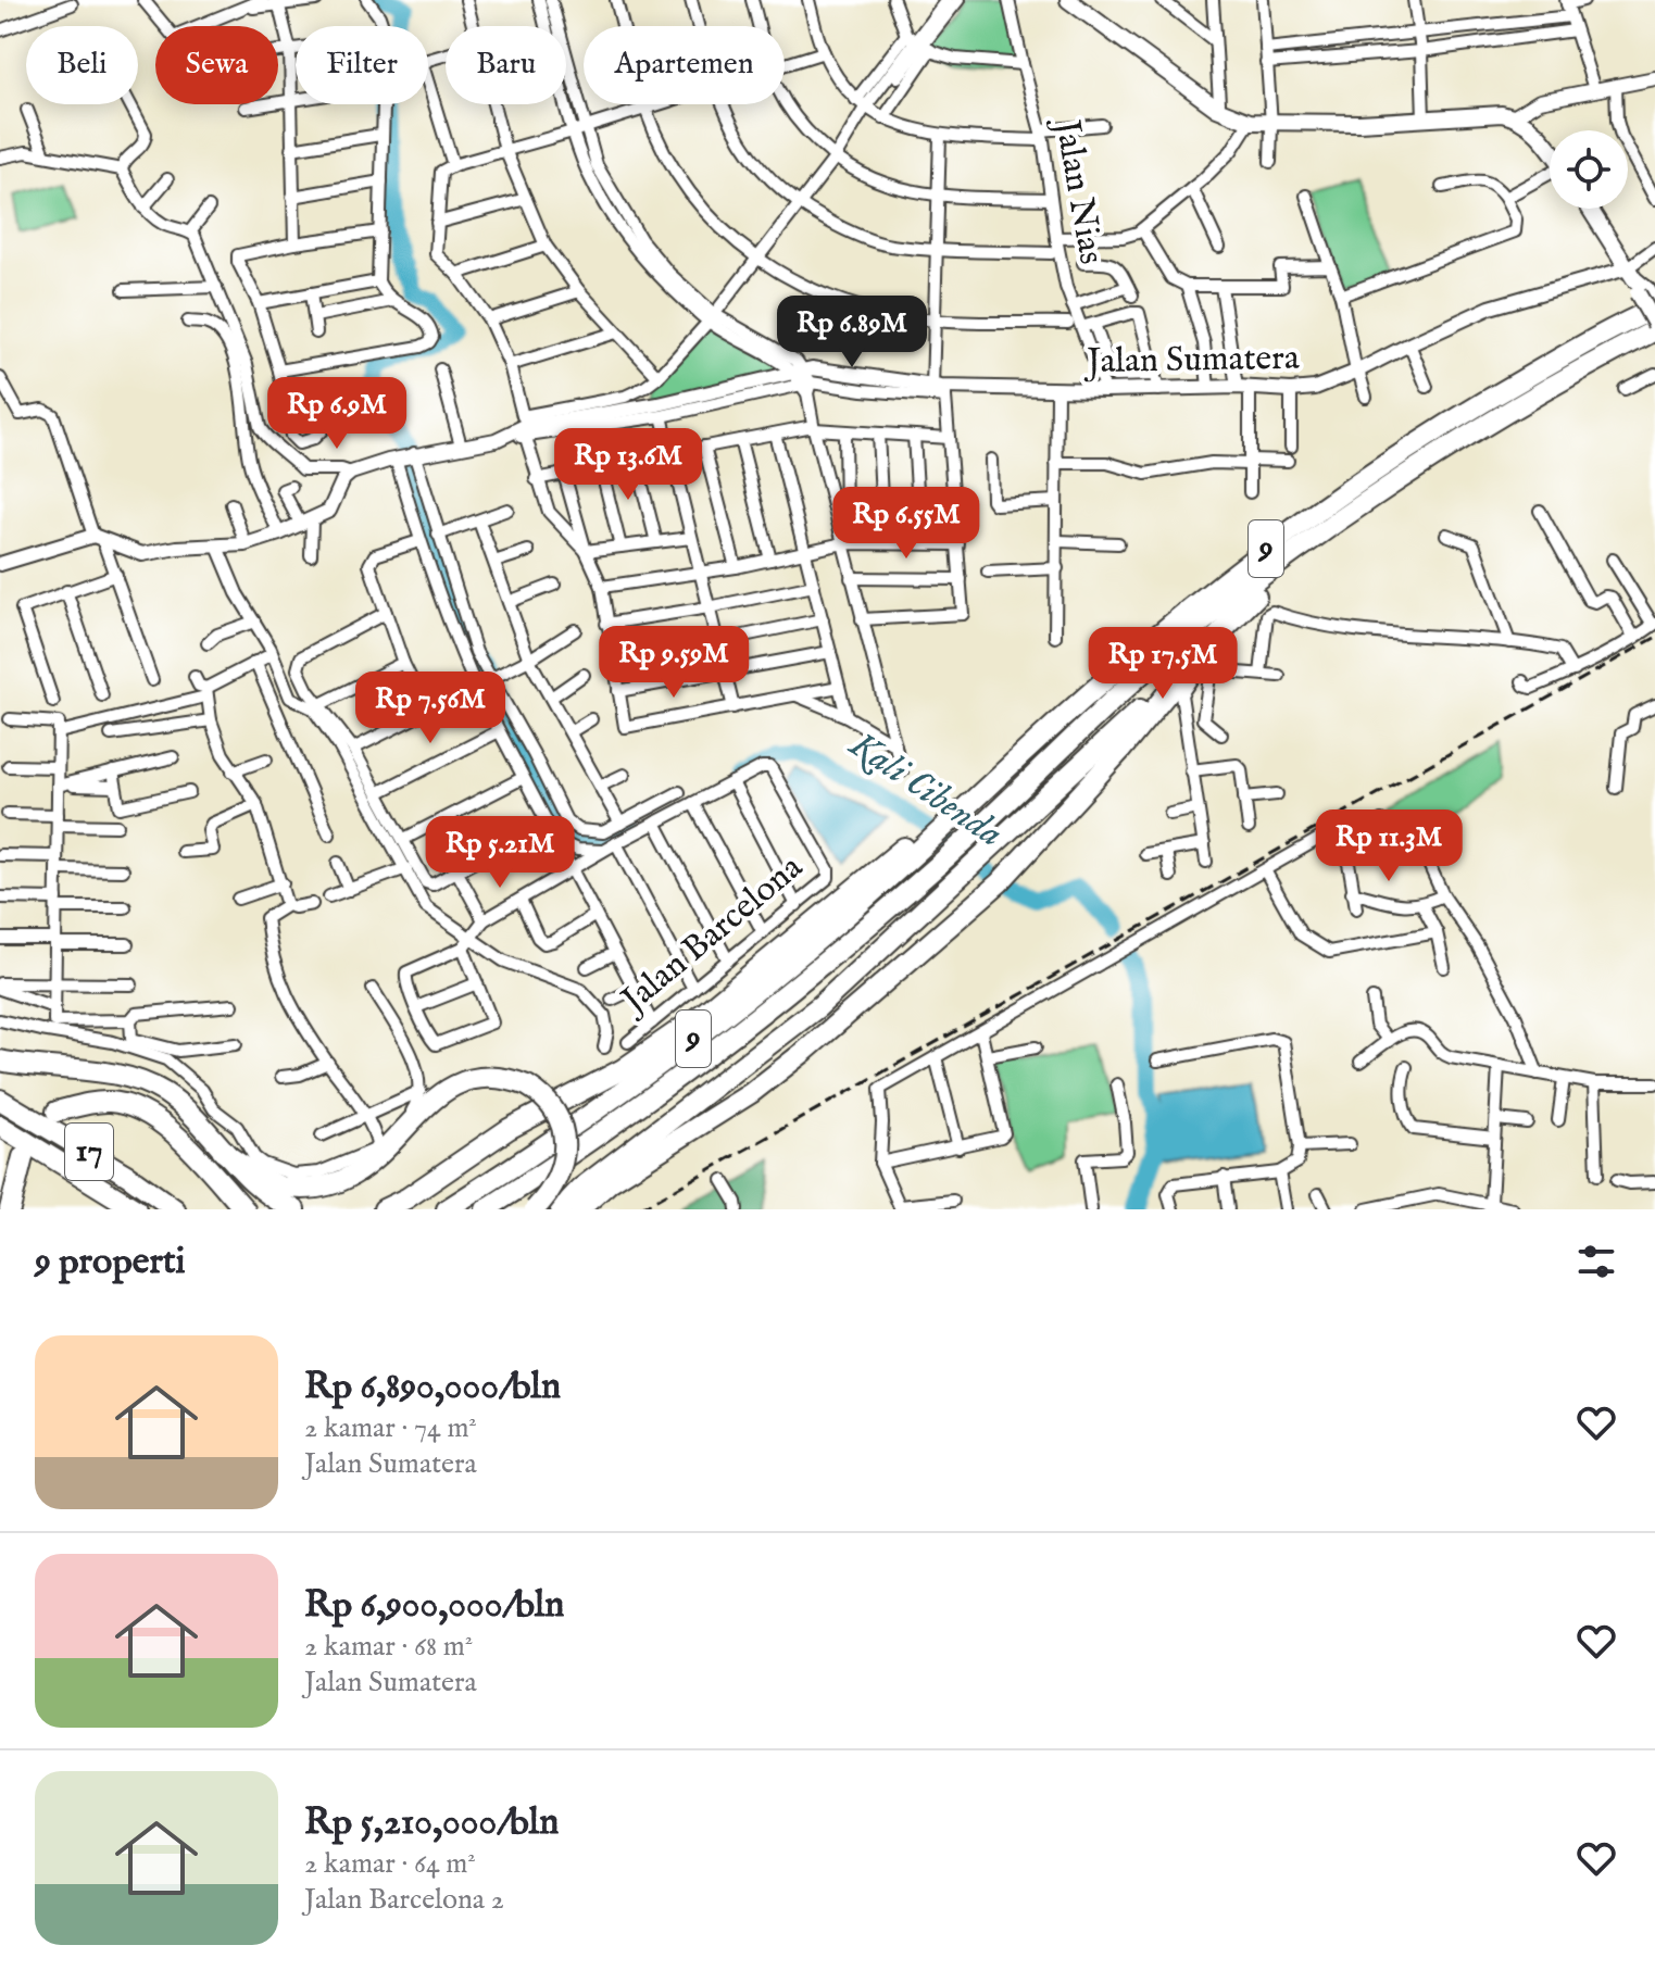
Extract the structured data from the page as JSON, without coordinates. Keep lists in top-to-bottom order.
{
  "streets": {
    "highway": ["9", "17"],
    "street": ["Jalan Nias", "Jalan Sumatera", "Jalan Barcelona"]
  },
  "crossings": [
    ["Jalan Nias", "Jalan Sumatera"],
    ["Jalan Sumatera", "9"]
  ],
  "water": ["Kali Cibenda"],
  "page": {
    "chip": [
      "Beli",
      "Sewa",
      "Filter",
      "Baru",
      "Apartemen"
    ],
    "price": [
      "Rp 6.89M",
      "Rp 6.9M",
      "Rp 13.6M",
      "Rp 6.55M",
      "Rp 9.59M",
      "Rp 17.5M",
      "Rp 7.56M",
      "Rp 11.3M",
      "Rp 5.21M"
    ],
    "heading": "9 properti",
    "list": [
      {
        "name": "Rp 6,890,000/bln",
        "note": "2 kamar · 74 m² · Jalan Sumatera"
      },
      {
        "name": "Rp 6,900,000/bln",
        "note": "2 kamar · 68 m² · Jalan Sumatera"
      },
      {
        "name": "Rp 5,210,000/bln",
        "note": "2 kamar · 64 m² · Jalan Barcelona 2"
      }
    ]
  }
}
